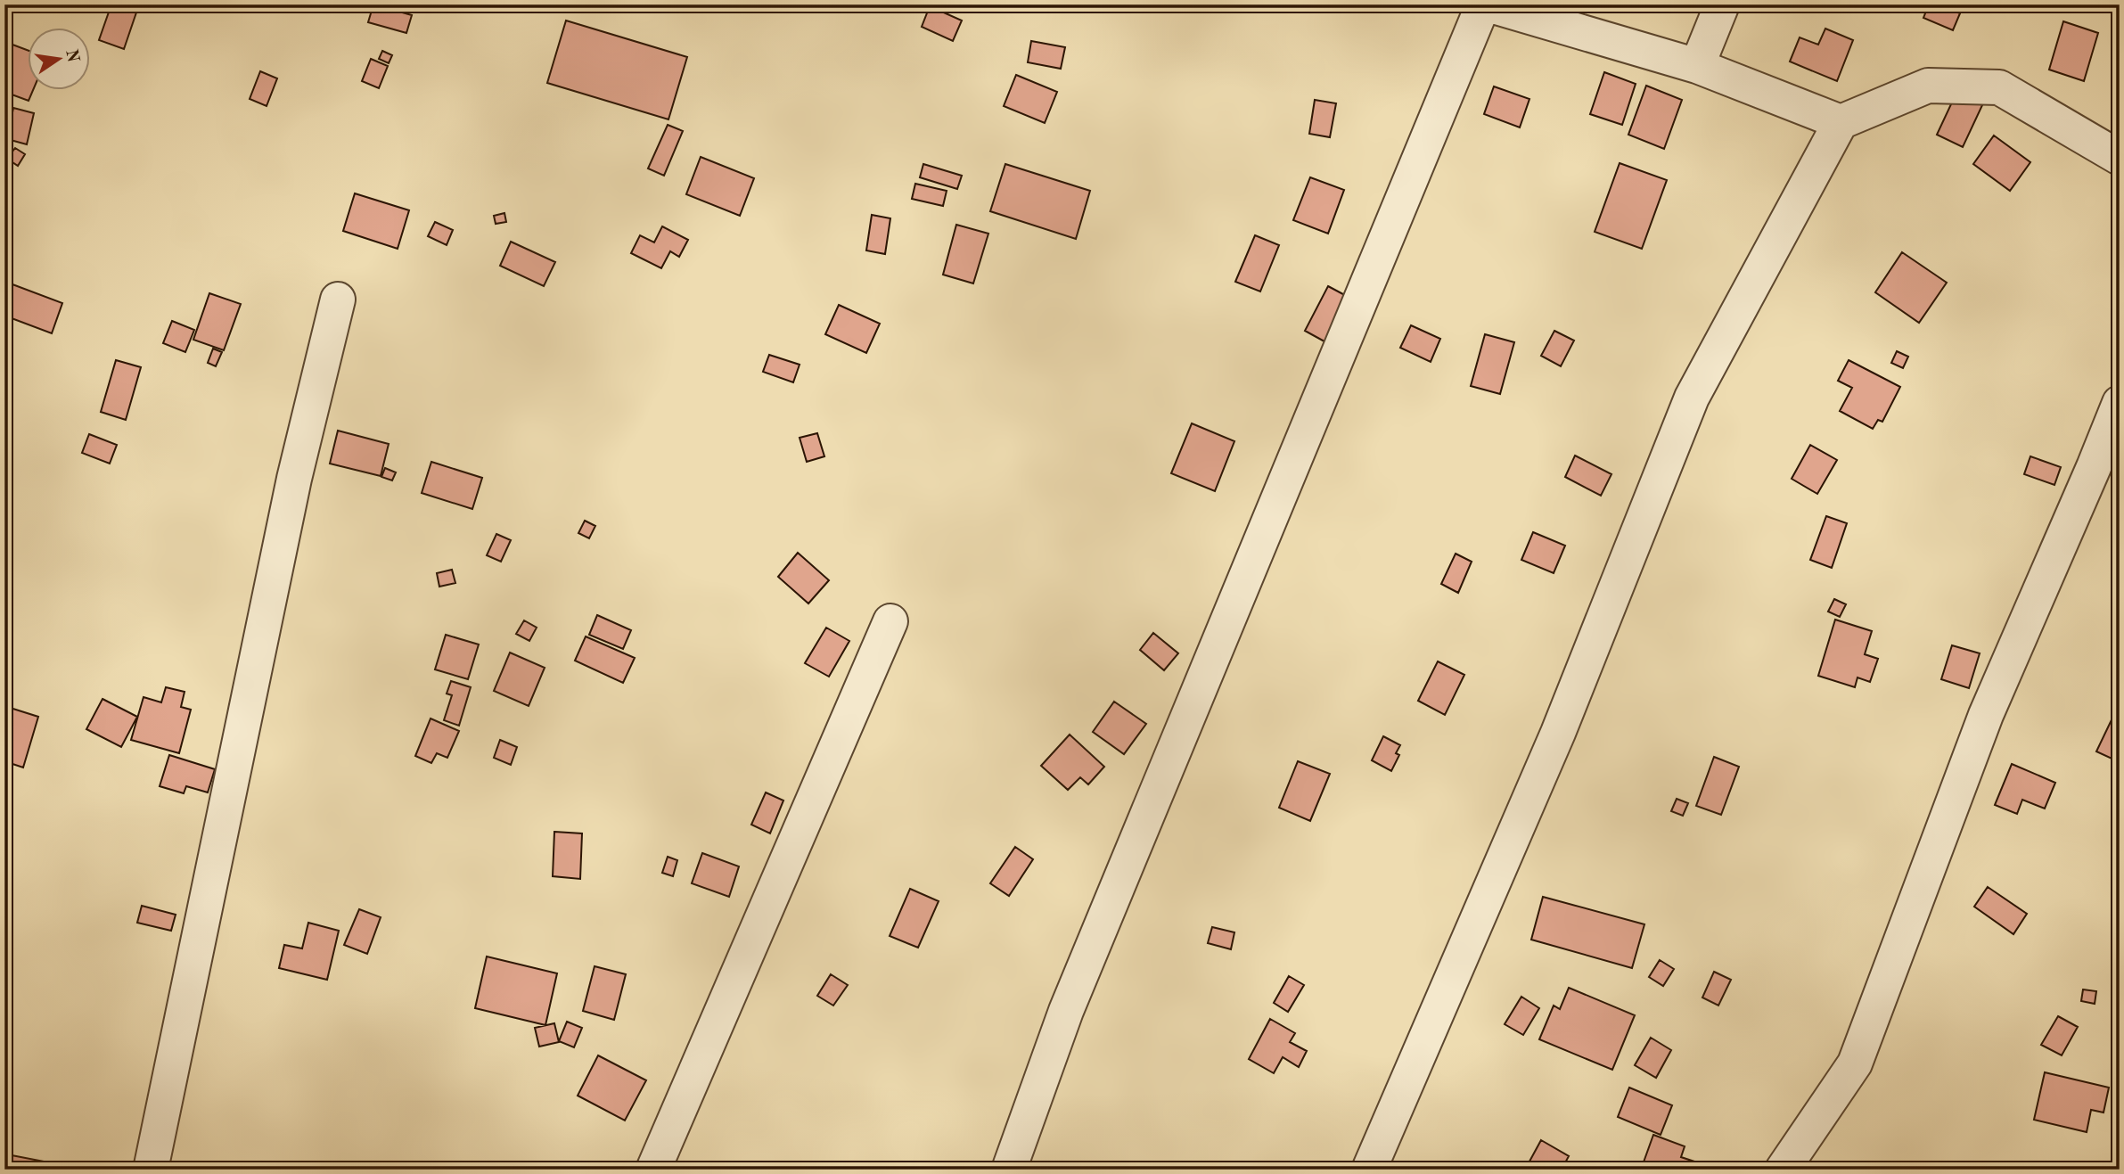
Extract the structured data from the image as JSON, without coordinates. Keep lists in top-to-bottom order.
{
  "north": "right"
}
